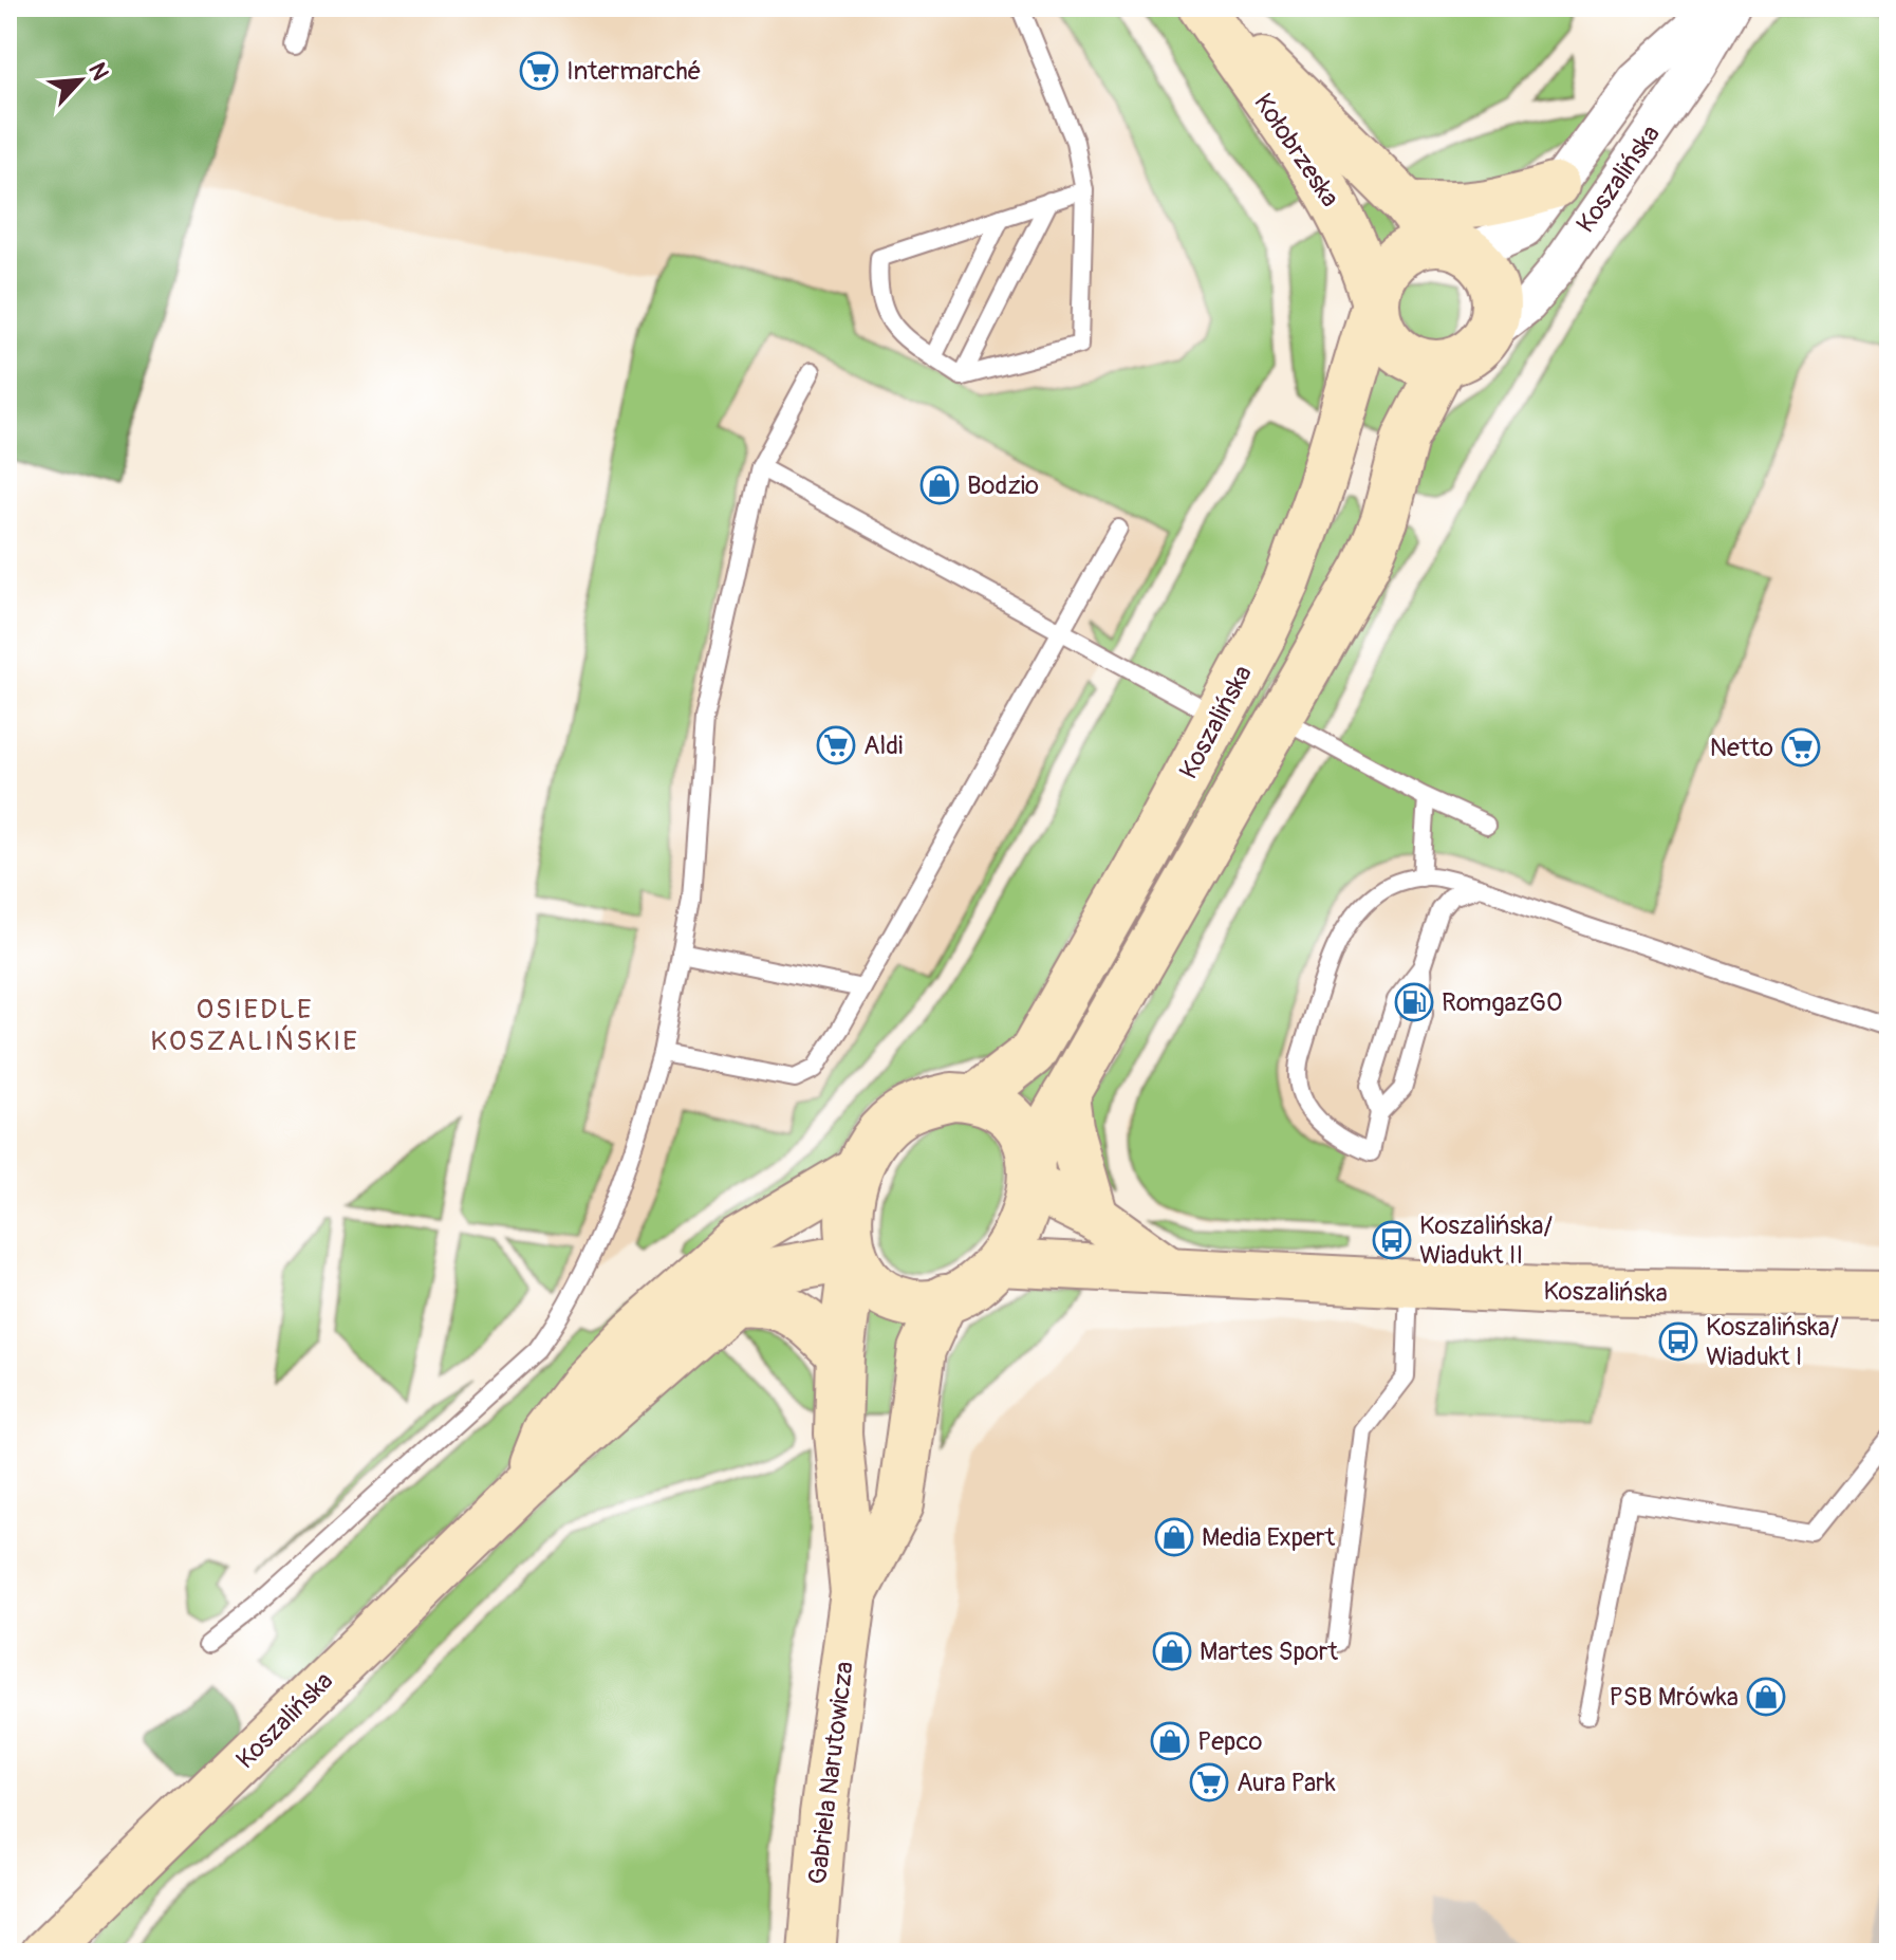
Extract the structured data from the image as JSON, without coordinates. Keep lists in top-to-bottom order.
{
  "streets": {
    "main road": ["Kołobrzeska", "Koszalińska", "Gabriela Narutowicza"]
  },
  "crossings": [
    ["Kołobrzeska", "Koszalińska"],
    ["Koszalińska", "Gabriela Narutowicza"]
  ],
  "districts": ["OSIEDLE KOSZALIŃSKIE"],
  "places": {
    "supermarket": [
      "Intermarché",
      "Aldi",
      "Netto",
      "Aura Park"
    ],
    "shop": [
      "Bodzio",
      "Media Expert",
      "Martes Sport",
      "PSB Mrówka",
      "Pepco"
    ],
    "fuel station": ["RomgazGO"],
    "bus stop": ["Koszalińska/ Wiadukt II", "Koszalińska/ Wiadukt I"]
  },
  "north": "top right"
}
